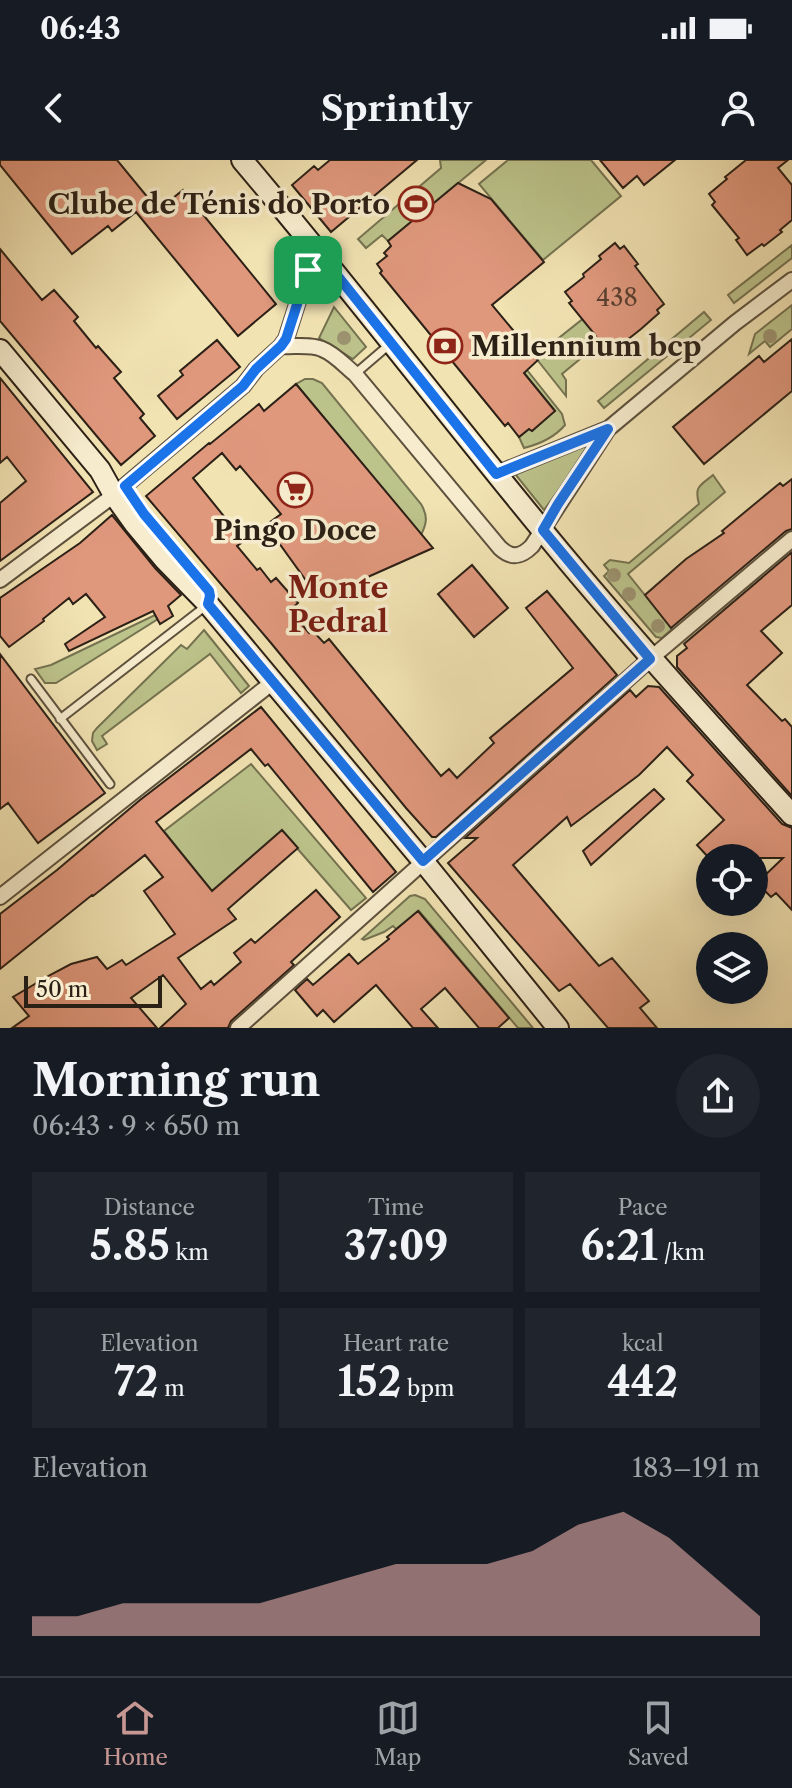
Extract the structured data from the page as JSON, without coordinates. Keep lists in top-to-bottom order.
{
  "districts": ["Monte Pedral"],
  "places": {
    "sports": ["Clube de Ténis do Porto"],
    "bank": ["Millennium bcp"],
    "supermarket": ["Pingo Doce"]
  },
  "house_numbers": ["438"],
  "scale_bar": "50 m",
  "page": {
    "status": "06:43",
    "header": "Sprintly",
    "scale": "50 m",
    "heading": ["Morning run", "06:43 · 9 × 650 m"],
    "stats": [
      ["Distance", "5.85 km"],
      ["Time", "37:09"],
      ["Pace", "6:21 /km"],
      ["Elevation", "72 m"],
      ["Heart rate", "152 bpm"],
      ["kcal", "442"]
    ],
    "chart": ["Elevation", "183–191 m"],
    "tabs": ["Home", "Map", "Saved"]
  }
}
